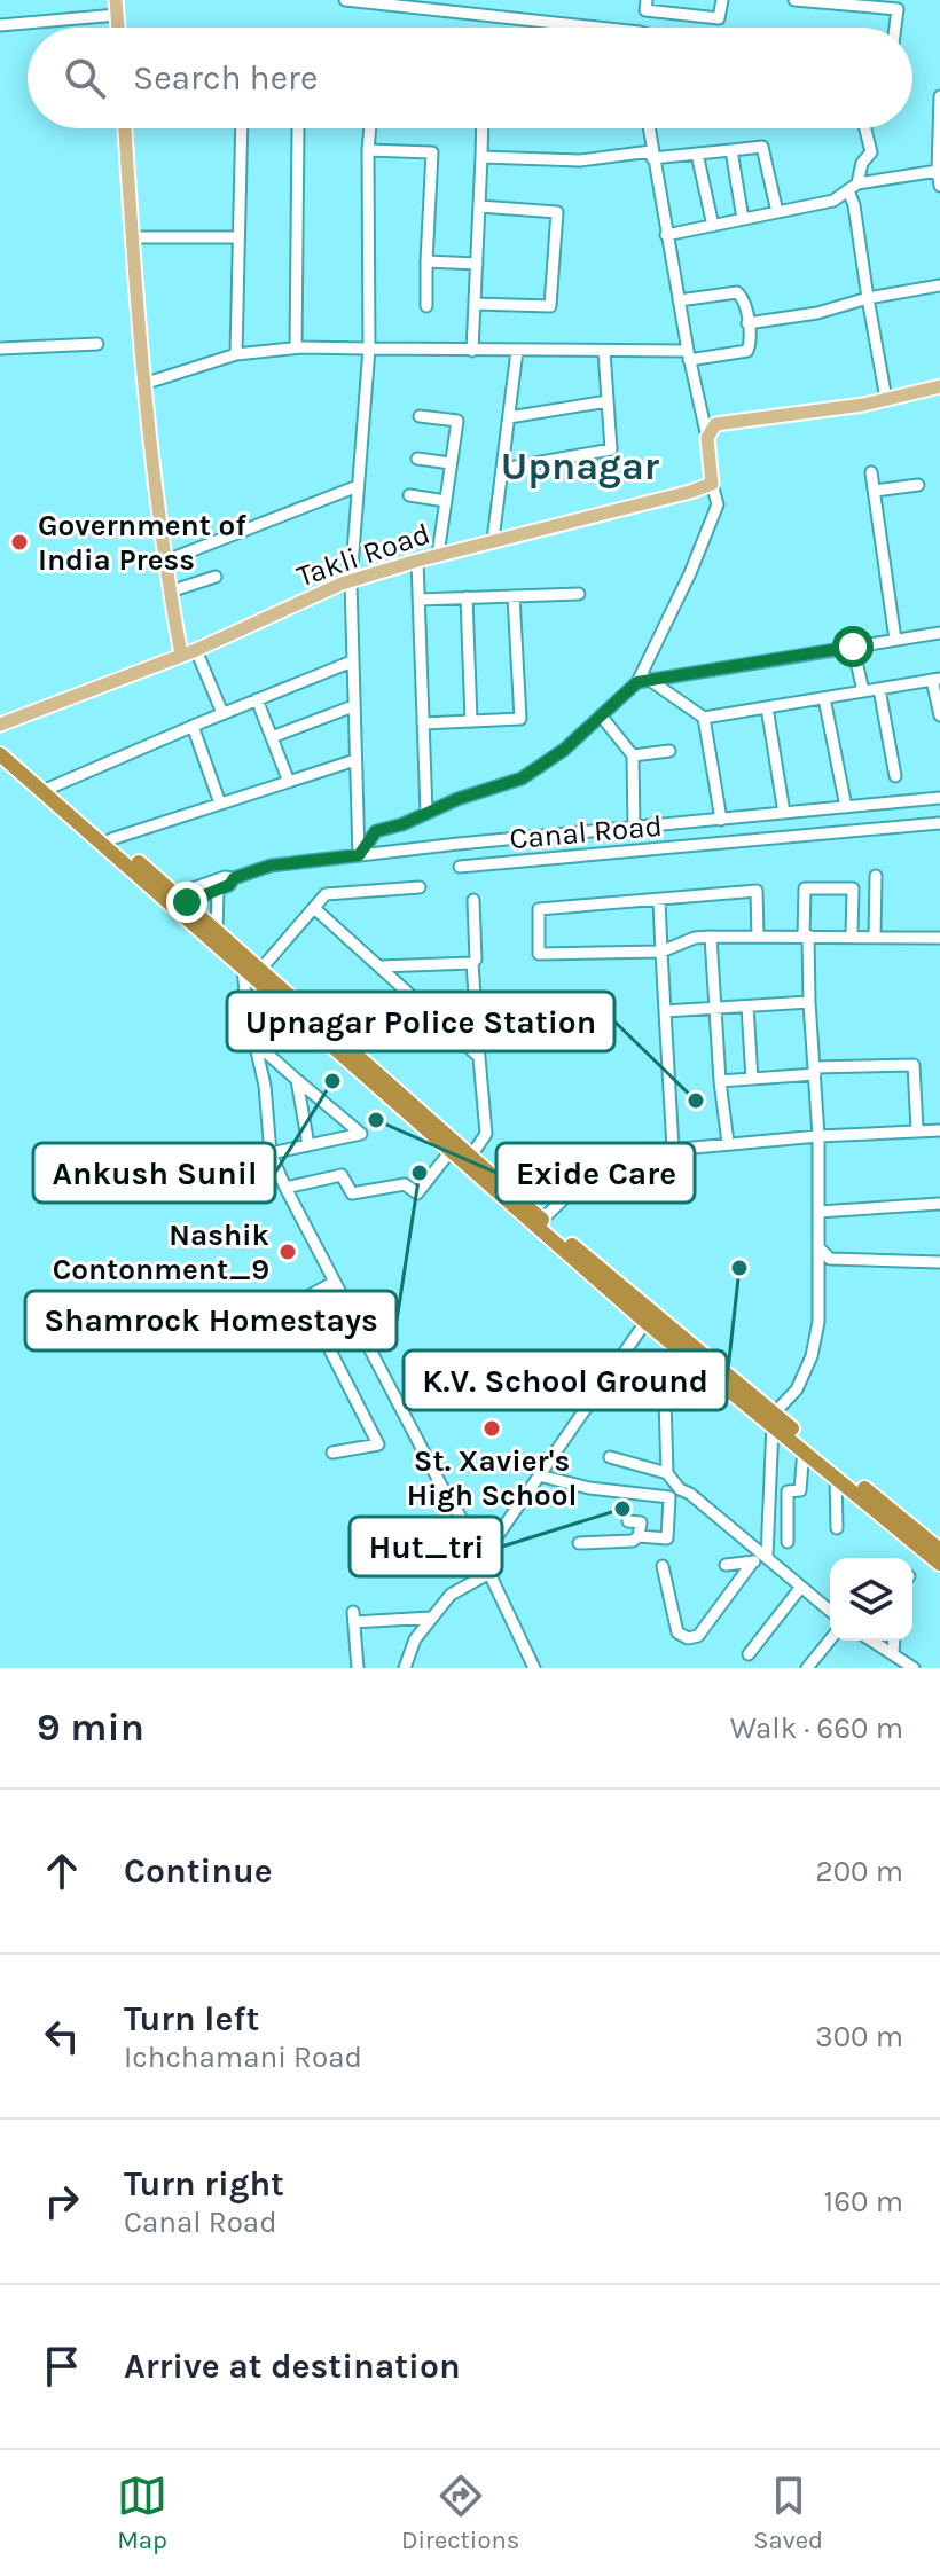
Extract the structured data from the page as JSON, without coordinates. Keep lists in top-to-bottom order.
{
  "streets": {
    "main road": ["Takli Road"],
    "street": ["Canal Road"]
  },
  "districts": ["Upnagar"],
  "places": [
    "Government of India Press",
    "Ankush Sunil",
    "Upnagar Police Station",
    "Exide Care",
    "Shamrock Homestays",
    "Nashik Contonment_9",
    "K.V. School Ground",
    "St. Xavier's High School",
    "Hut_tri"
  ],
  "page": {
    "search": "Search here",
    "heading": ["9 min", "Walk · 660 m"],
    "list": [
      ["Continue", "200 m"],
      ["Turn left", "Ichchamani Road", "300 m"],
      ["Turn right", "Canal Road", "160 m"],
      "Arrive at destination"
    ],
    "nav": ["Map", "Directions", "Saved"]
  }
}
